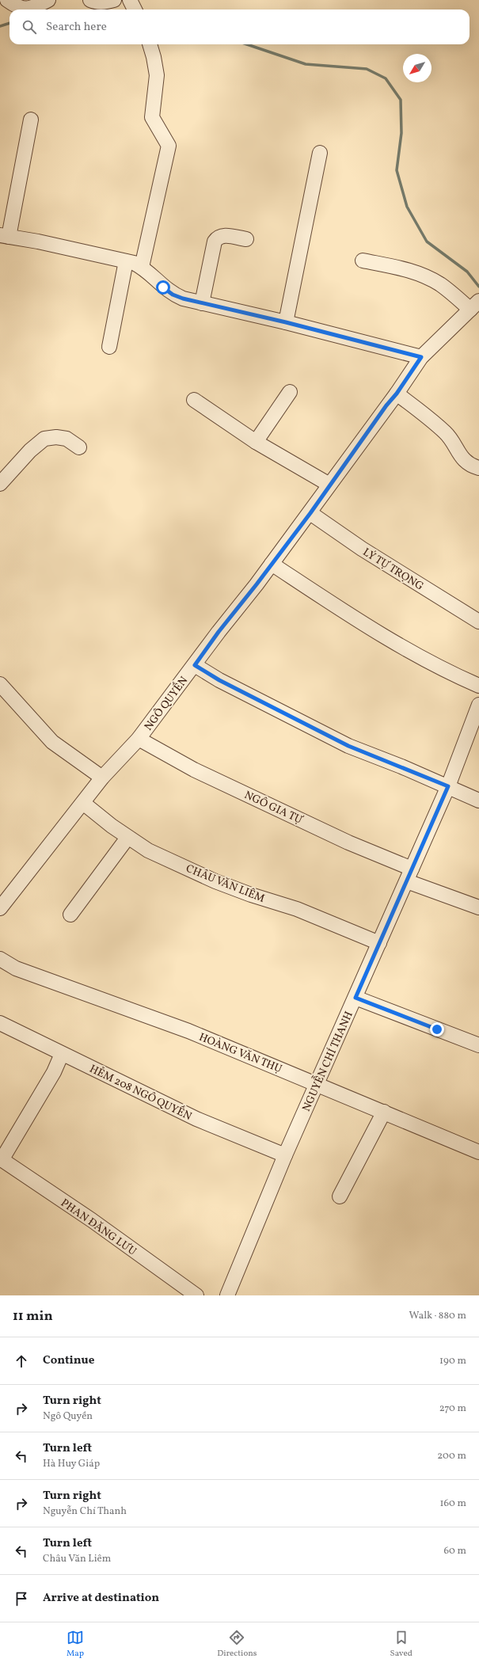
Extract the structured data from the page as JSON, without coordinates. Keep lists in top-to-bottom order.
{
  "streets": {
    "street": [
      "LÝ TỰ TRỌNG",
      "NGÔ QUYỀN",
      "NGÔ GIA TỰ",
      "CHÂU VĂN LIÊM",
      "HOÀNG VĂN THỤ",
      "NGUYỄN CHÍ THANH",
      "HẺM 208 NGÔ QUYỀN",
      "PHAN ĐĂNG LƯU"
    ]
  },
  "crossings": [
    ["LÝ TỰ TRỌNG", "NGÔ QUYỀN"],
    ["NGÔ QUYỀN", "NGÔ GIA TỰ"],
    ["NGÔ QUYỀN", "CHÂU VĂN LIÊM"],
    ["NGÔ GIA TỰ", "NGUYỄN CHÍ THANH"],
    ["CHÂU VĂN LIÊM", "NGUYỄN CHÍ THANH"],
    ["HOÀNG VĂN THỤ", "NGUYỄN CHÍ THANH"],
    ["NGUYỄN CHÍ THANH", "HẺM 208 NGÔ QUYỀN"]
  ],
  "north": "bottom left",
  "page": {
    "search": "Search here",
    "heading": ["11 min", "Walk · 880 m"],
    "list": [
      ["Continue", "190 m"],
      ["Turn right", "Ngô Quyền", "270 m"],
      ["Turn left", "Hà Huy Giáp", "200 m"],
      ["Turn right", "Nguyễn Chí Thanh", "160 m"],
      ["Turn left", "Châu Văn Liêm", "60 m"],
      "Arrive at destination"
    ],
    "nav": ["Map", "Directions", "Saved"]
  }
}
